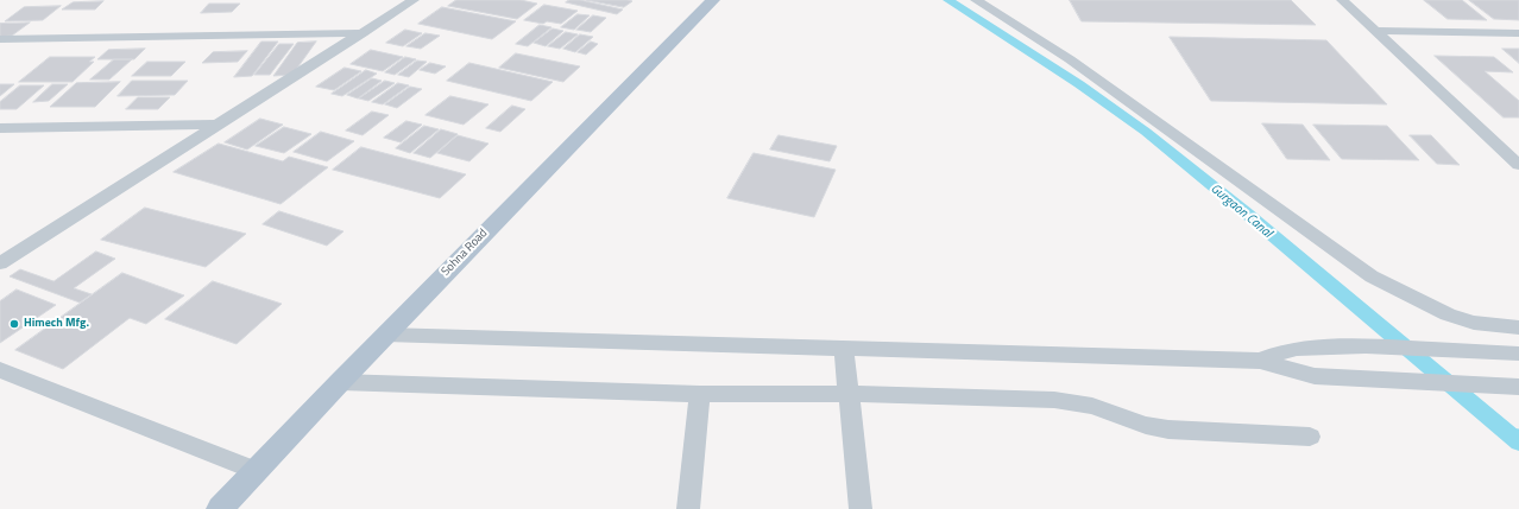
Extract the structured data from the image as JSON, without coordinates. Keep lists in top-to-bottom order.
{
  "streets": {
    "main road": ["Sohna Road"]
  },
  "water": ["Gurgaon Canal"],
  "places": ["Himech Mfg."]
}
